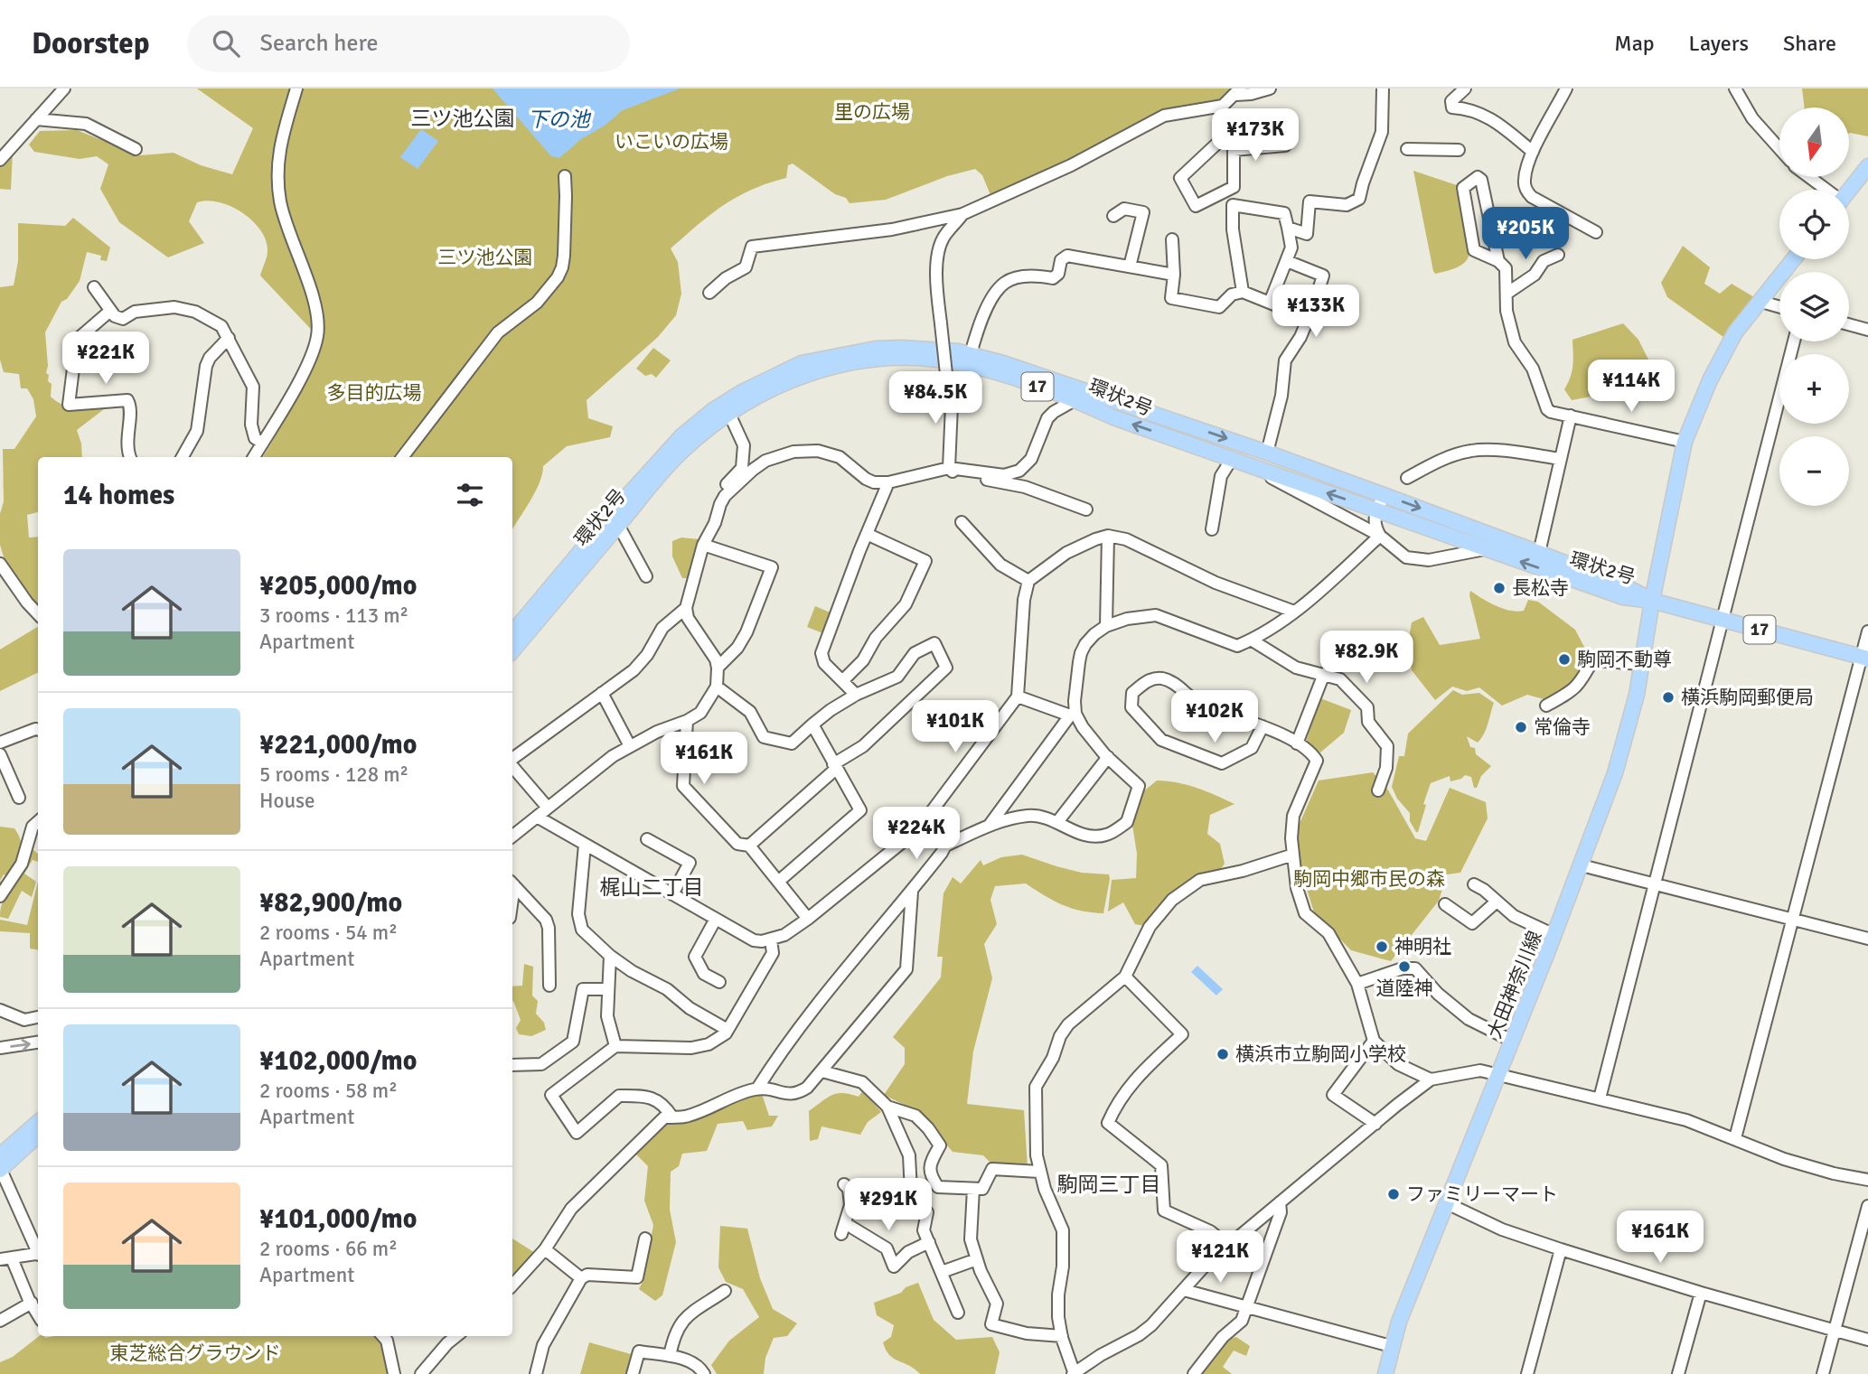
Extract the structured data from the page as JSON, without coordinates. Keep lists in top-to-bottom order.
{
  "streets": {
    "main road": ["17", "環状2号", "大田神奈川線"]
  },
  "crossings": [
    ["17", "環状2号"],
    ["17", "大田神奈川線"],
    ["環状2号", "大田神奈川線"]
  ],
  "districts": ["三ツ池公園", "梶山二丁目", "駒岡三丁目"],
  "water": ["下の池"],
  "parks": [
    "里の広場",
    "いこいの広場",
    "三ツ池公園",
    "多目的広場",
    "駒岡中郷市民の森",
    "東芝総合グラウンド"
  ],
  "places": [
    "長松寺",
    "駒岡不動尊",
    "横浜駒岡郵便局",
    "常倫寺",
    "神明社",
    "道陸神",
    "横浜市立駒岡小学校",
    "ファミリーマート"
  ],
  "north": "bottom",
  "page": {
    "header": "Doorstep",
    "search": "Search here",
    "nav": ["Map", "Layers", "Share"],
    "map_buttons": ["+", "−"],
    "price": [
      "¥173K",
      "¥205K",
      "¥133K",
      "¥221K",
      "¥114K",
      "¥84.5K",
      "¥82.9K",
      "¥102K",
      "¥101K",
      "¥161K",
      "¥224K",
      "¥291K",
      "¥161K",
      "¥121K"
    ],
    "heading": "14 homes",
    "list": [
      {
        "name": "¥205,000/mo",
        "note": "3 rooms · 113 m² · Apartment"
      },
      {
        "name": "¥221,000/mo",
        "note": "5 rooms · 128 m² · House"
      },
      {
        "name": "¥82,900/mo",
        "note": "2 rooms · 54 m² · Apartment"
      },
      {
        "name": "¥102,000/mo",
        "note": "2 rooms · 58 m² · Apartment"
      },
      {
        "name": "¥101,000/mo",
        "note": "2 rooms · 66 m² · Apartment"
      }
    ]
  }
}
